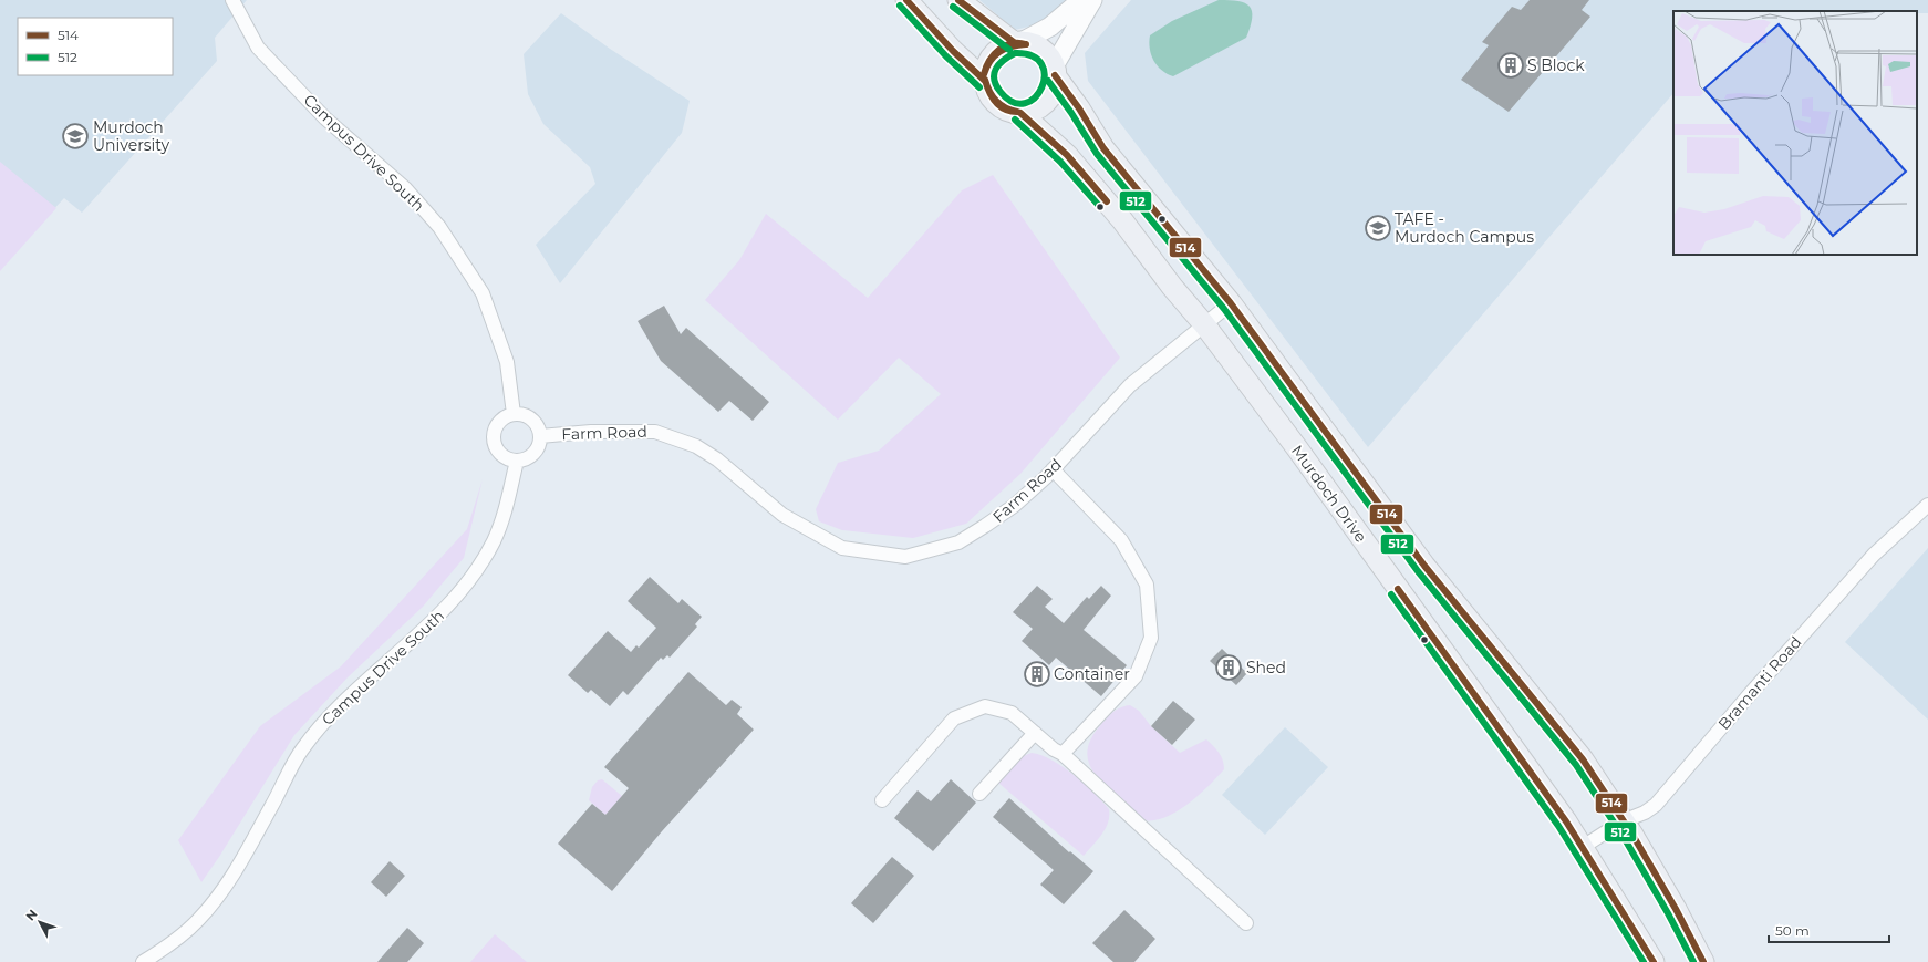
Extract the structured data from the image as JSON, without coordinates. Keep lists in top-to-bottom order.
{
  "streets": {
    "main road": ["Murdoch Drive"],
    "street": ["Campus Drive South", "Farm Road", "Bramanti Road"]
  },
  "crossings": [
    ["Campus Drive South", "Farm Road"],
    ["Farm Road", "Murdoch Drive"],
    ["Murdoch Drive", "Bramanti Road"]
  ],
  "places": {
    "building": ["S Block", "Shed", "Container"],
    "school or university": ["Murdoch University", "TAFE - Murdoch Campus"]
  },
  "lines": ["transit line 514", "transit line 512"],
  "legend": ["514", "512"],
  "scale_bar": "50 m",
  "north": "top left"
}
